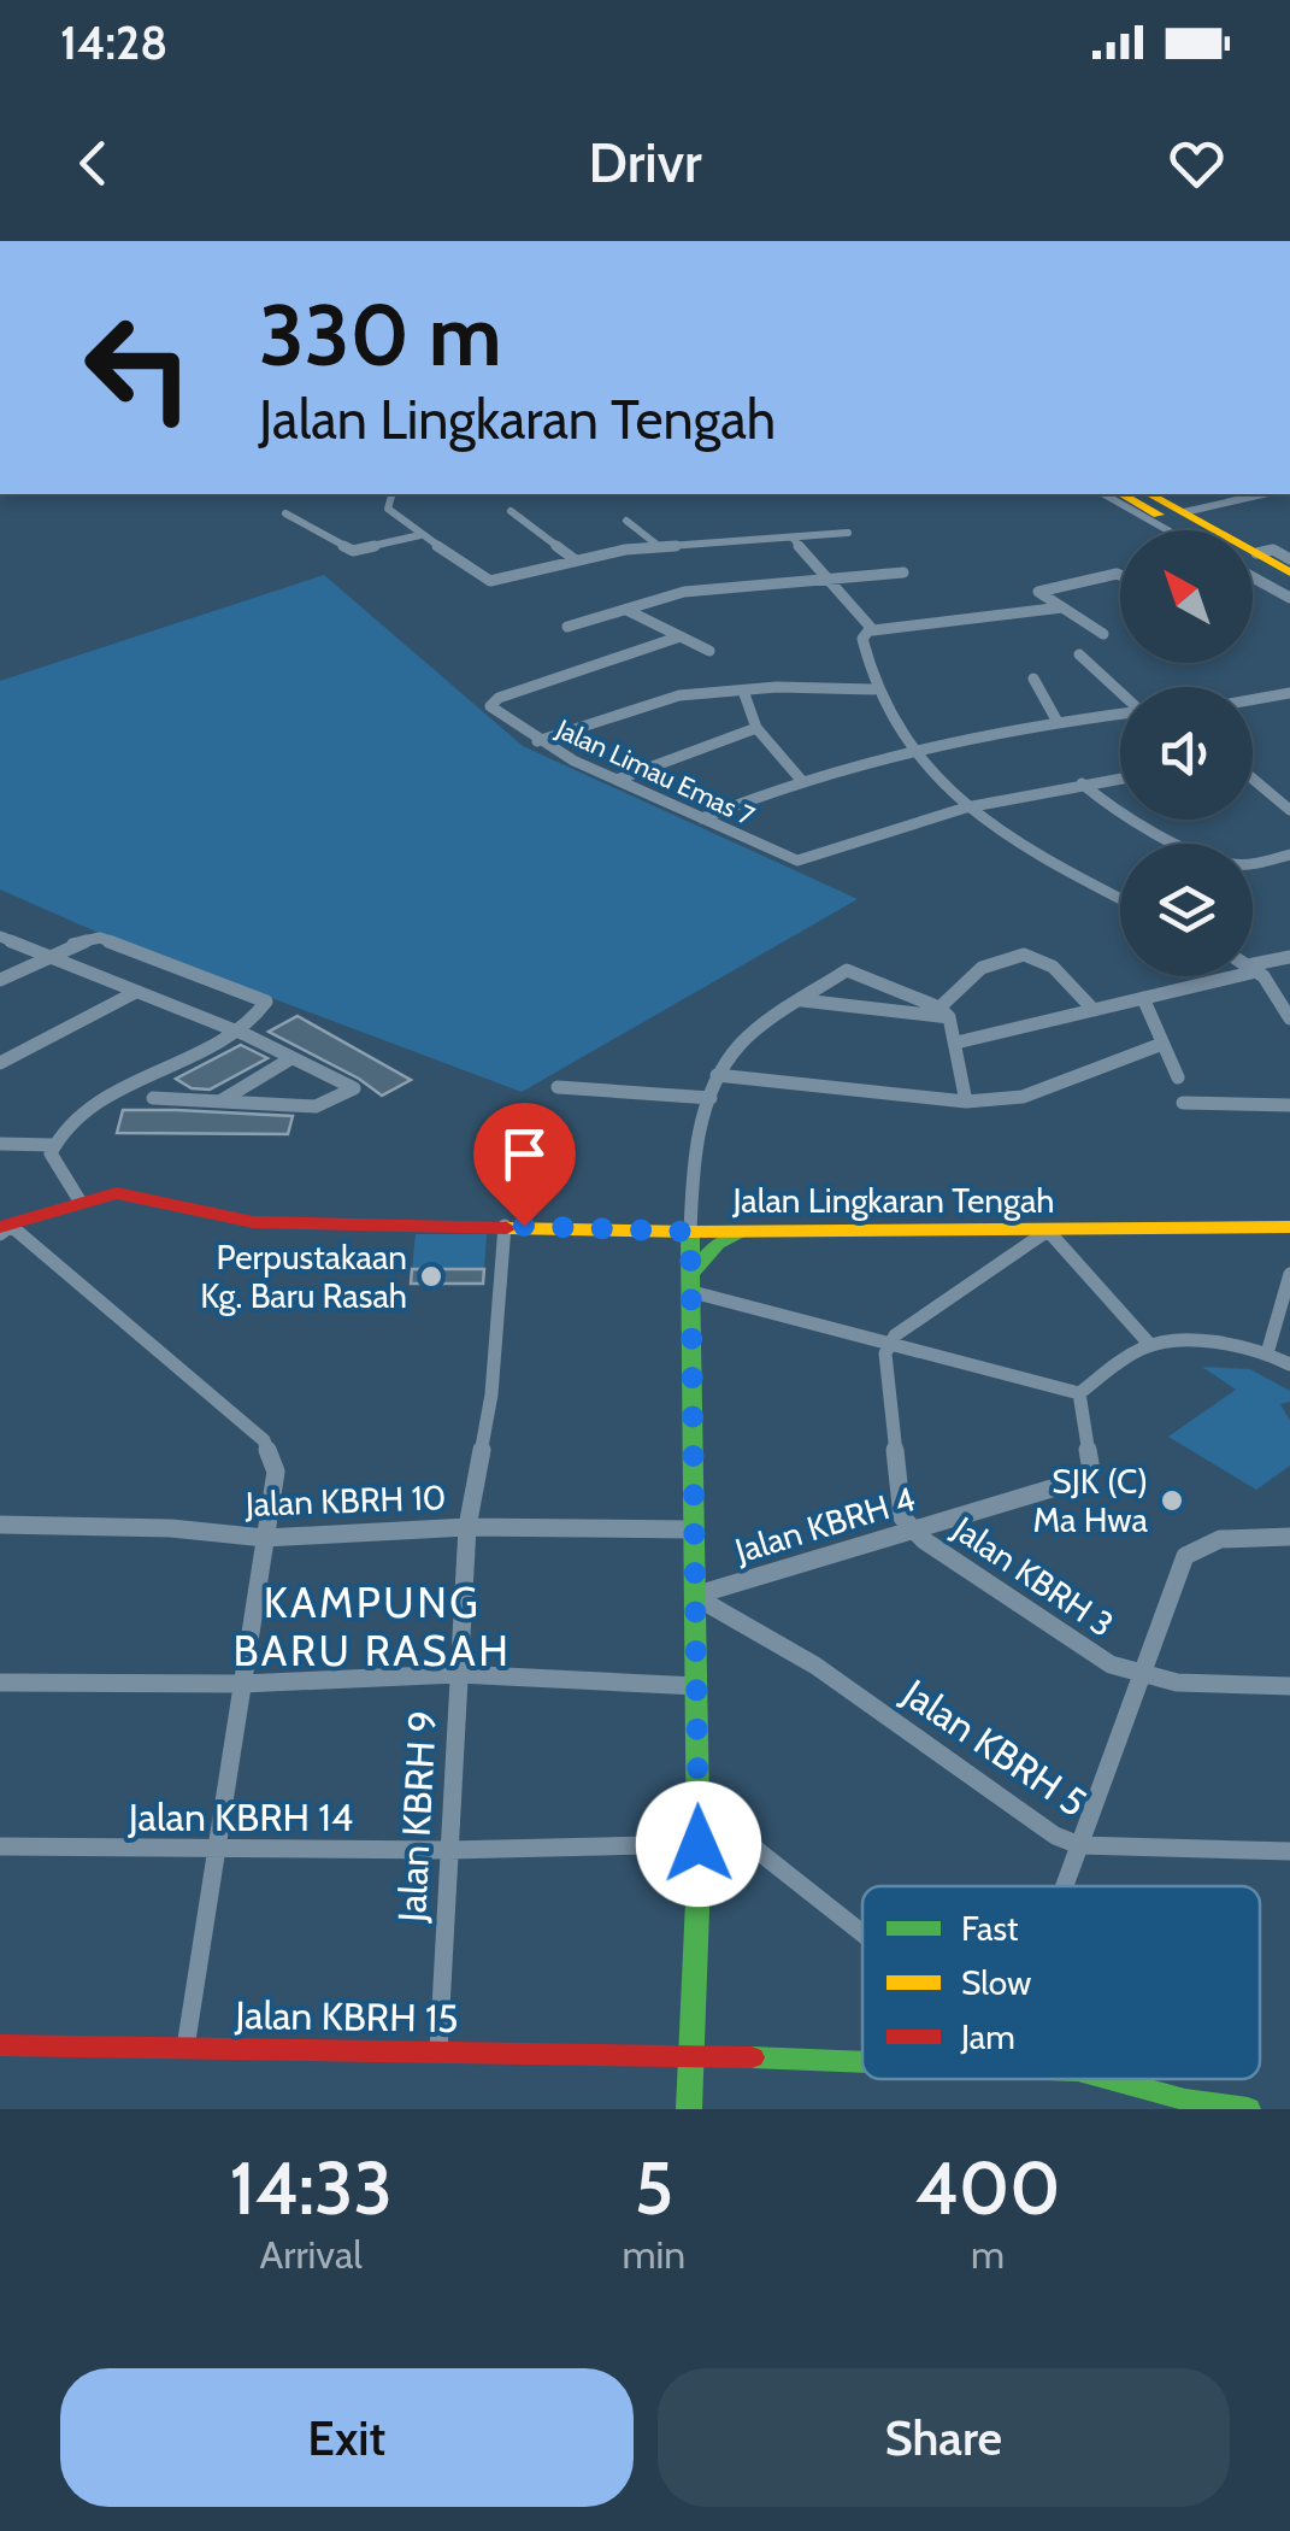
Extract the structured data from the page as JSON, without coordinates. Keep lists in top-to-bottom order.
{
  "streets": {
    "main road": ["Jalan Lingkaran Tengah", "Jalan KBRH 15"],
    "street": [
      "Jalan Limau Emas 7",
      "Jalan KBRH 10",
      "Jalan KBRH 4",
      "Jalan KBRH 3",
      "Jalan KBRH 5",
      "Jalan KBRH 14",
      "Jalan KBRH 9"
    ]
  },
  "crossings": [
    ["Jalan Lingkaran Tengah", "Jalan KBRH 9"],
    ["Jalan KBRH 10", "Jalan KBRH 9"],
    ["Jalan KBRH 4", "Jalan KBRH 3"],
    ["Jalan KBRH 4", "Jalan KBRH 5"],
    ["Jalan KBRH 14", "Jalan KBRH 9"],
    ["Jalan KBRH 9", "Jalan KBRH 15"]
  ],
  "districts": ["KAMPUNG BARU RASAH"],
  "places": ["Perpustakaan Kg. Baru Rasah", "SJK (C) Ma Hwa"],
  "legend": ["Fast", "Slow", "Jam"],
  "north": "top left",
  "page": {
    "status": "14:28",
    "header": "Drivr",
    "turn": ["330 m", "Jalan Lingkaran Tengah"],
    "eta": [
      "14:33",
      "Arrival",
      "5",
      "min",
      "400",
      "m"
    ],
    "buttons": ["Exit", "Share"]
  }
}
